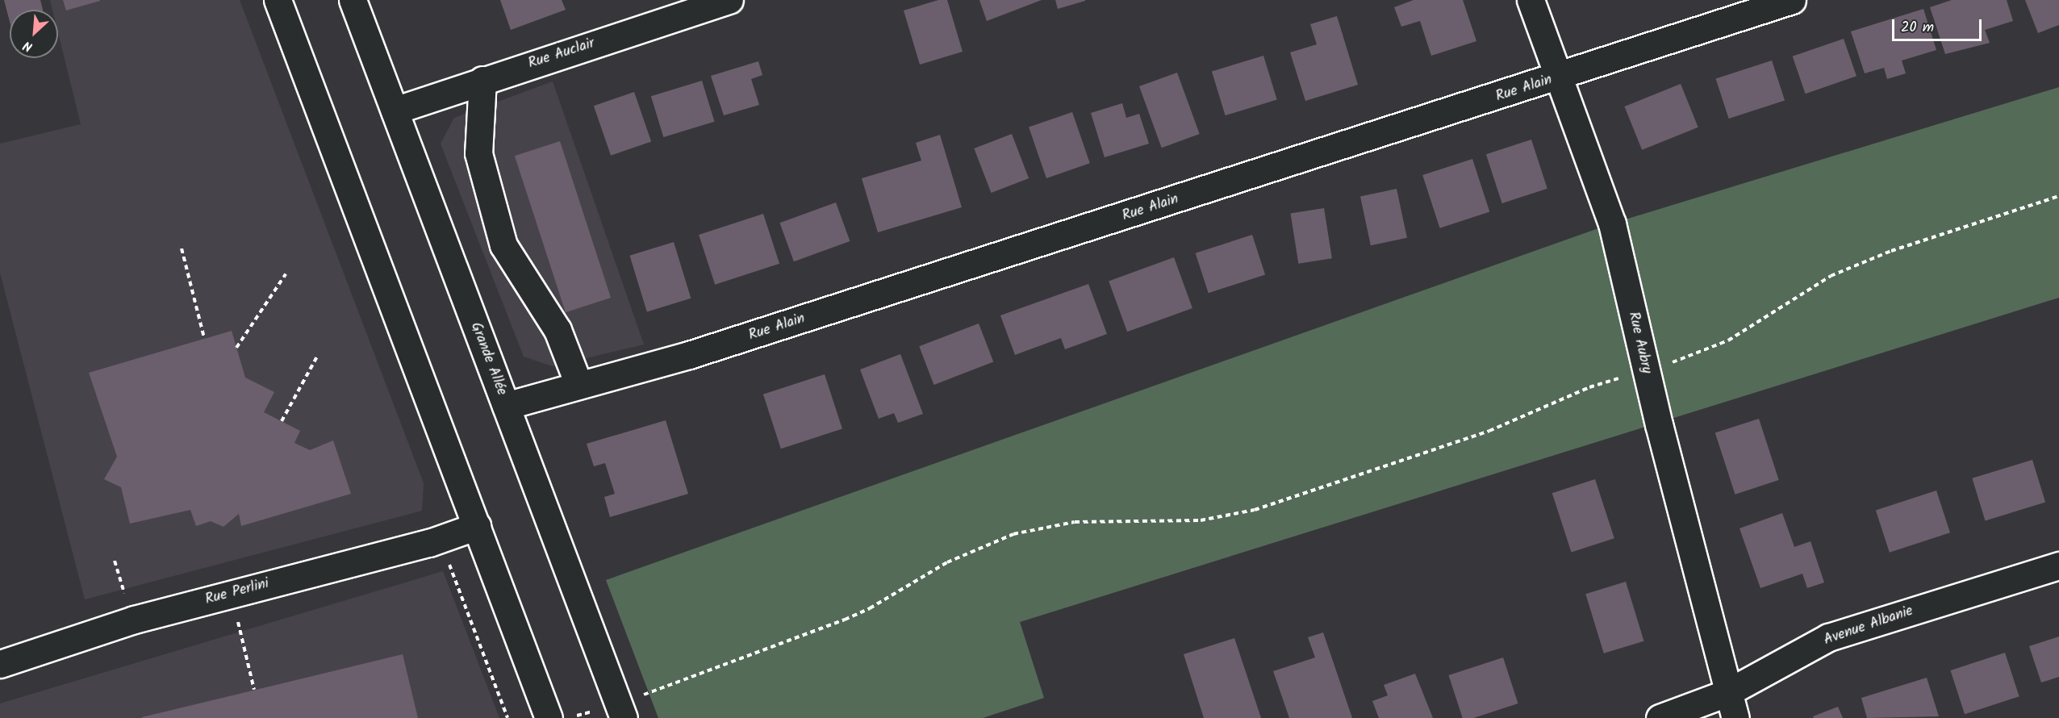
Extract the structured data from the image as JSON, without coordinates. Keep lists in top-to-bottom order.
{
  "streets": {
    "street": [
      "Rue Auclair",
      "Rue Alain",
      "Rue Aubry",
      "Grande Allée",
      "Rue Perlini",
      "Avenue Albanie"
    ]
  },
  "crossings": [
    ["Rue Auclair", "Grande Allée"],
    ["Rue Alain", "Rue Aubry"],
    ["Rue Alain", "Grande Allée"],
    ["Rue Aubry", "Avenue Albanie"]
  ],
  "scale_bar": "20 m",
  "north": "bottom left"
}
